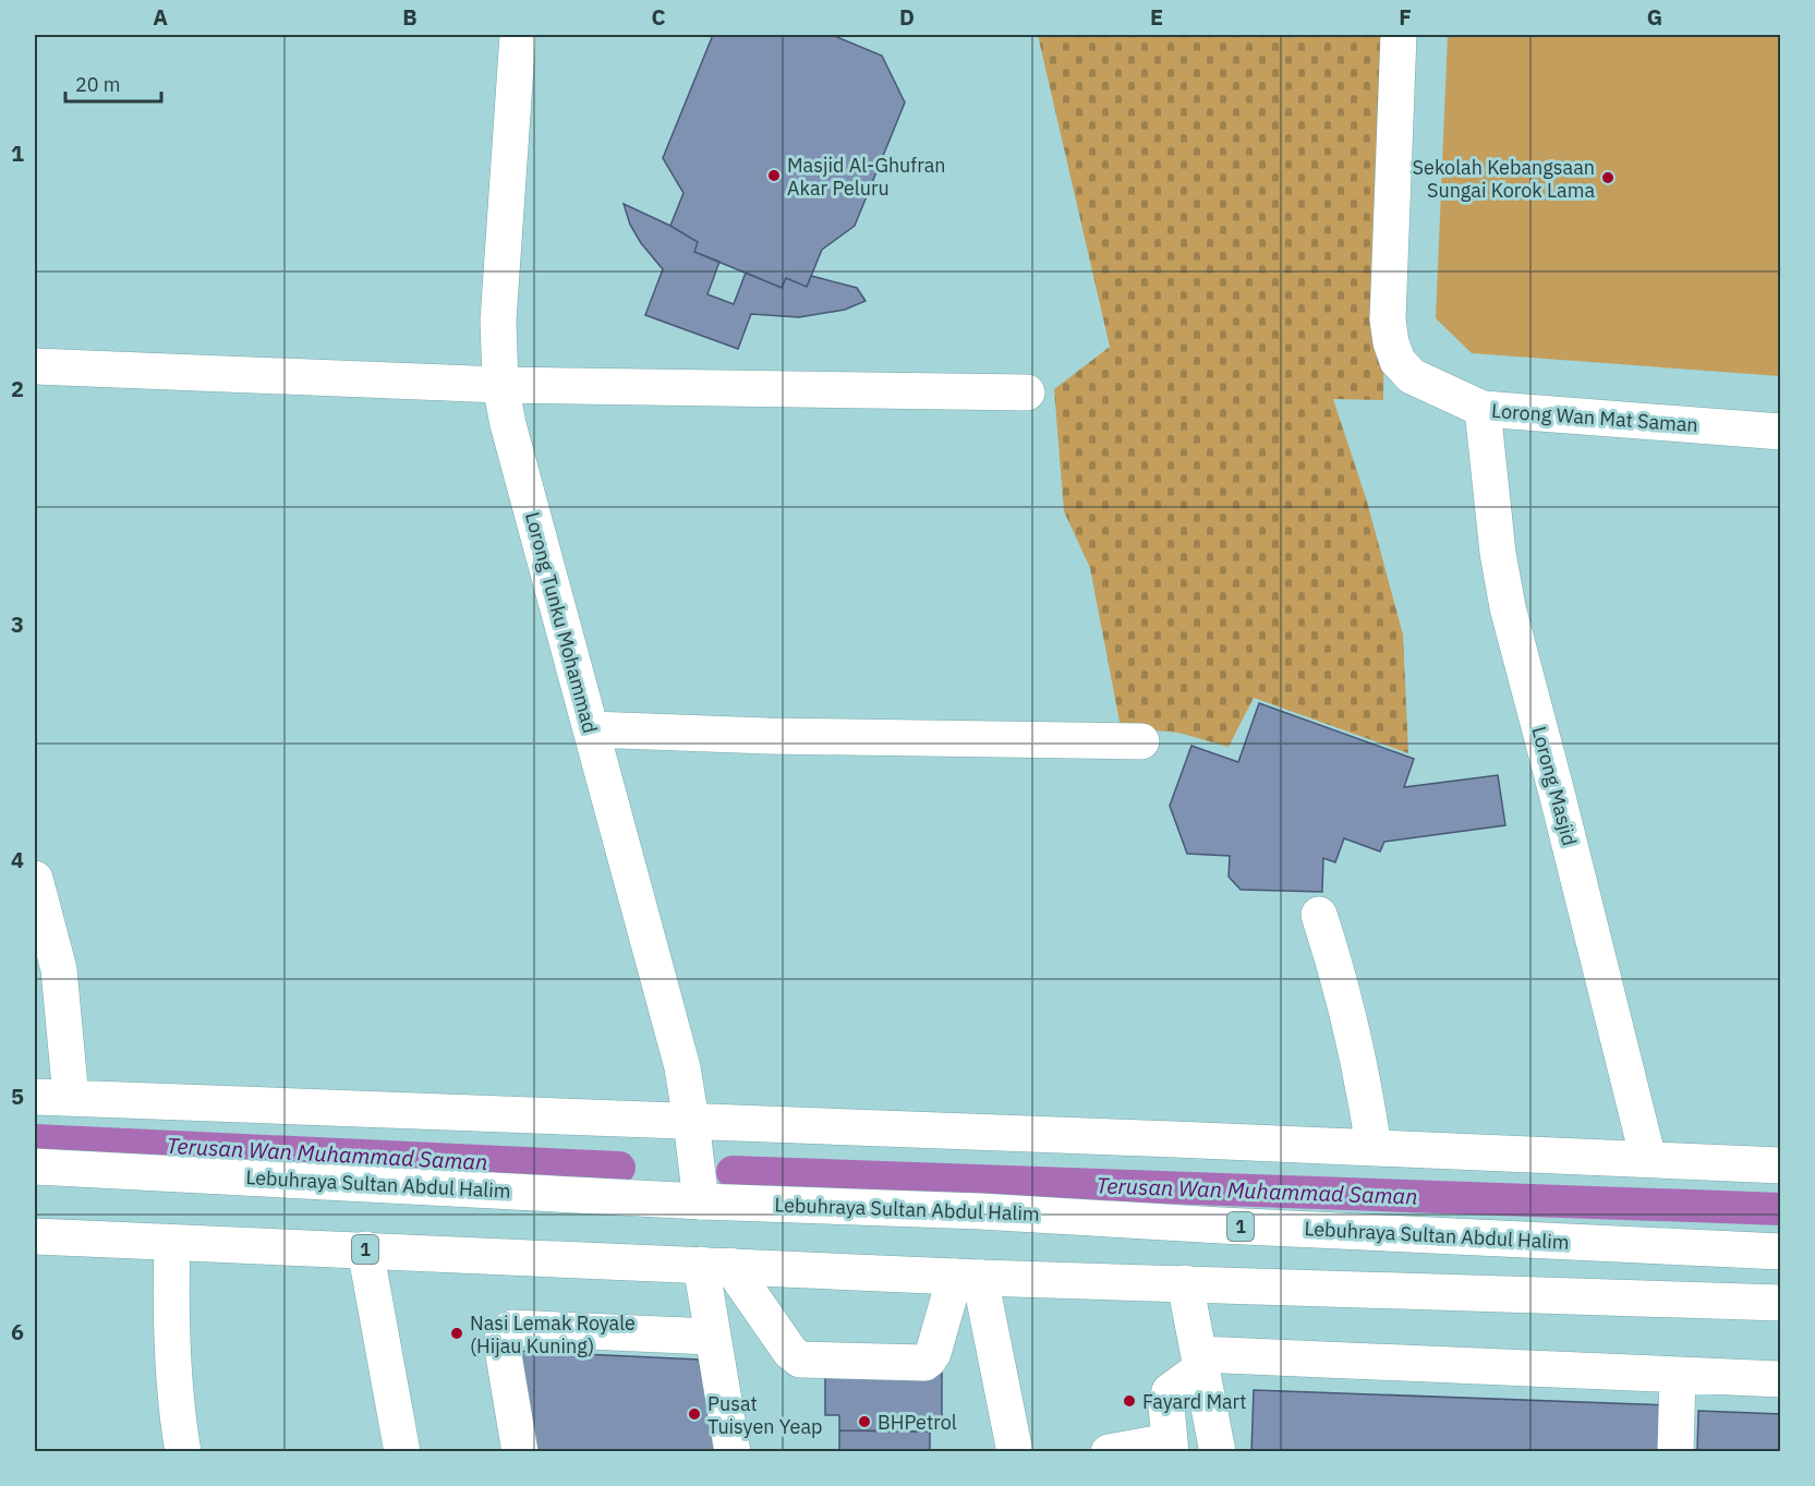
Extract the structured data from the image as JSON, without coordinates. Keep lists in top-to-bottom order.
{
  "streets": {
    "street": [
      "Lorong Wan Mat Saman",
      "Lorong Tunku Mohammad",
      "Lorong Masjid",
      "Lebuhraya Sultan Abdul Halim",
      "1"
    ]
  },
  "crossings": [
    ["Lorong Wan Mat Saman", "Lorong Masjid"],
    ["Lorong Tunku Mohammad", "Lebuhraya Sultan Abdul Halim"]
  ],
  "water": ["Terusan Wan Muhammad Saman"],
  "places": [
    "Masjid Al-Ghufran Akar Peluru",
    "Sekolah Kebangsaan Sungai Korok Lama",
    "Nasi Lemak Royale (Hijau Kuning)",
    "Fayard Mart",
    "Pusat Tuisyen Yeap",
    "BHPetrol"
  ],
  "scale_bar": "20 m",
  "grid": {
    "columns": [
      "A",
      "B",
      "C",
      "D",
      "E",
      "F",
      "G"
    ],
    "rows": [
      "1",
      "2",
      "3",
      "4",
      "5",
      "6"
    ]
  }
}
